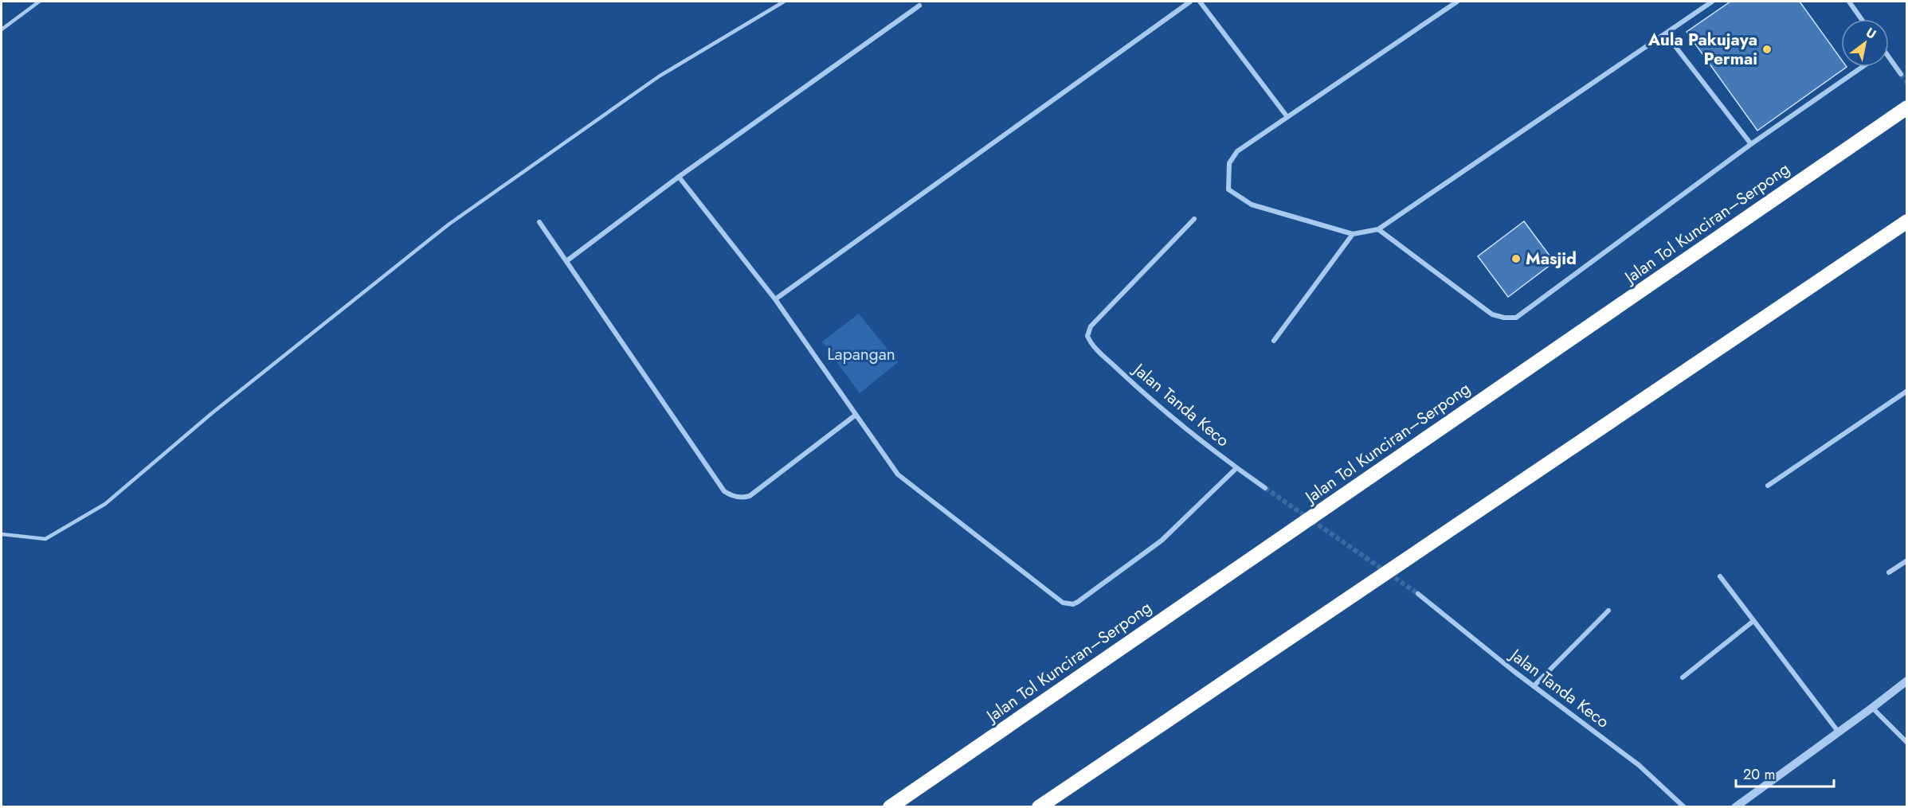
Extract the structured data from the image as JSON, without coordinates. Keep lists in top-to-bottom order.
{
  "streets": {
    "highway": ["Jalan Tol Kunciran–Serpong"],
    "street": ["Jalan Tanda Keco"]
  },
  "parks": ["Lapangan"],
  "places": ["Aula Pakujaya Permai", "Masjid"],
  "scale_bar": "20 m",
  "north": "top right"
}
